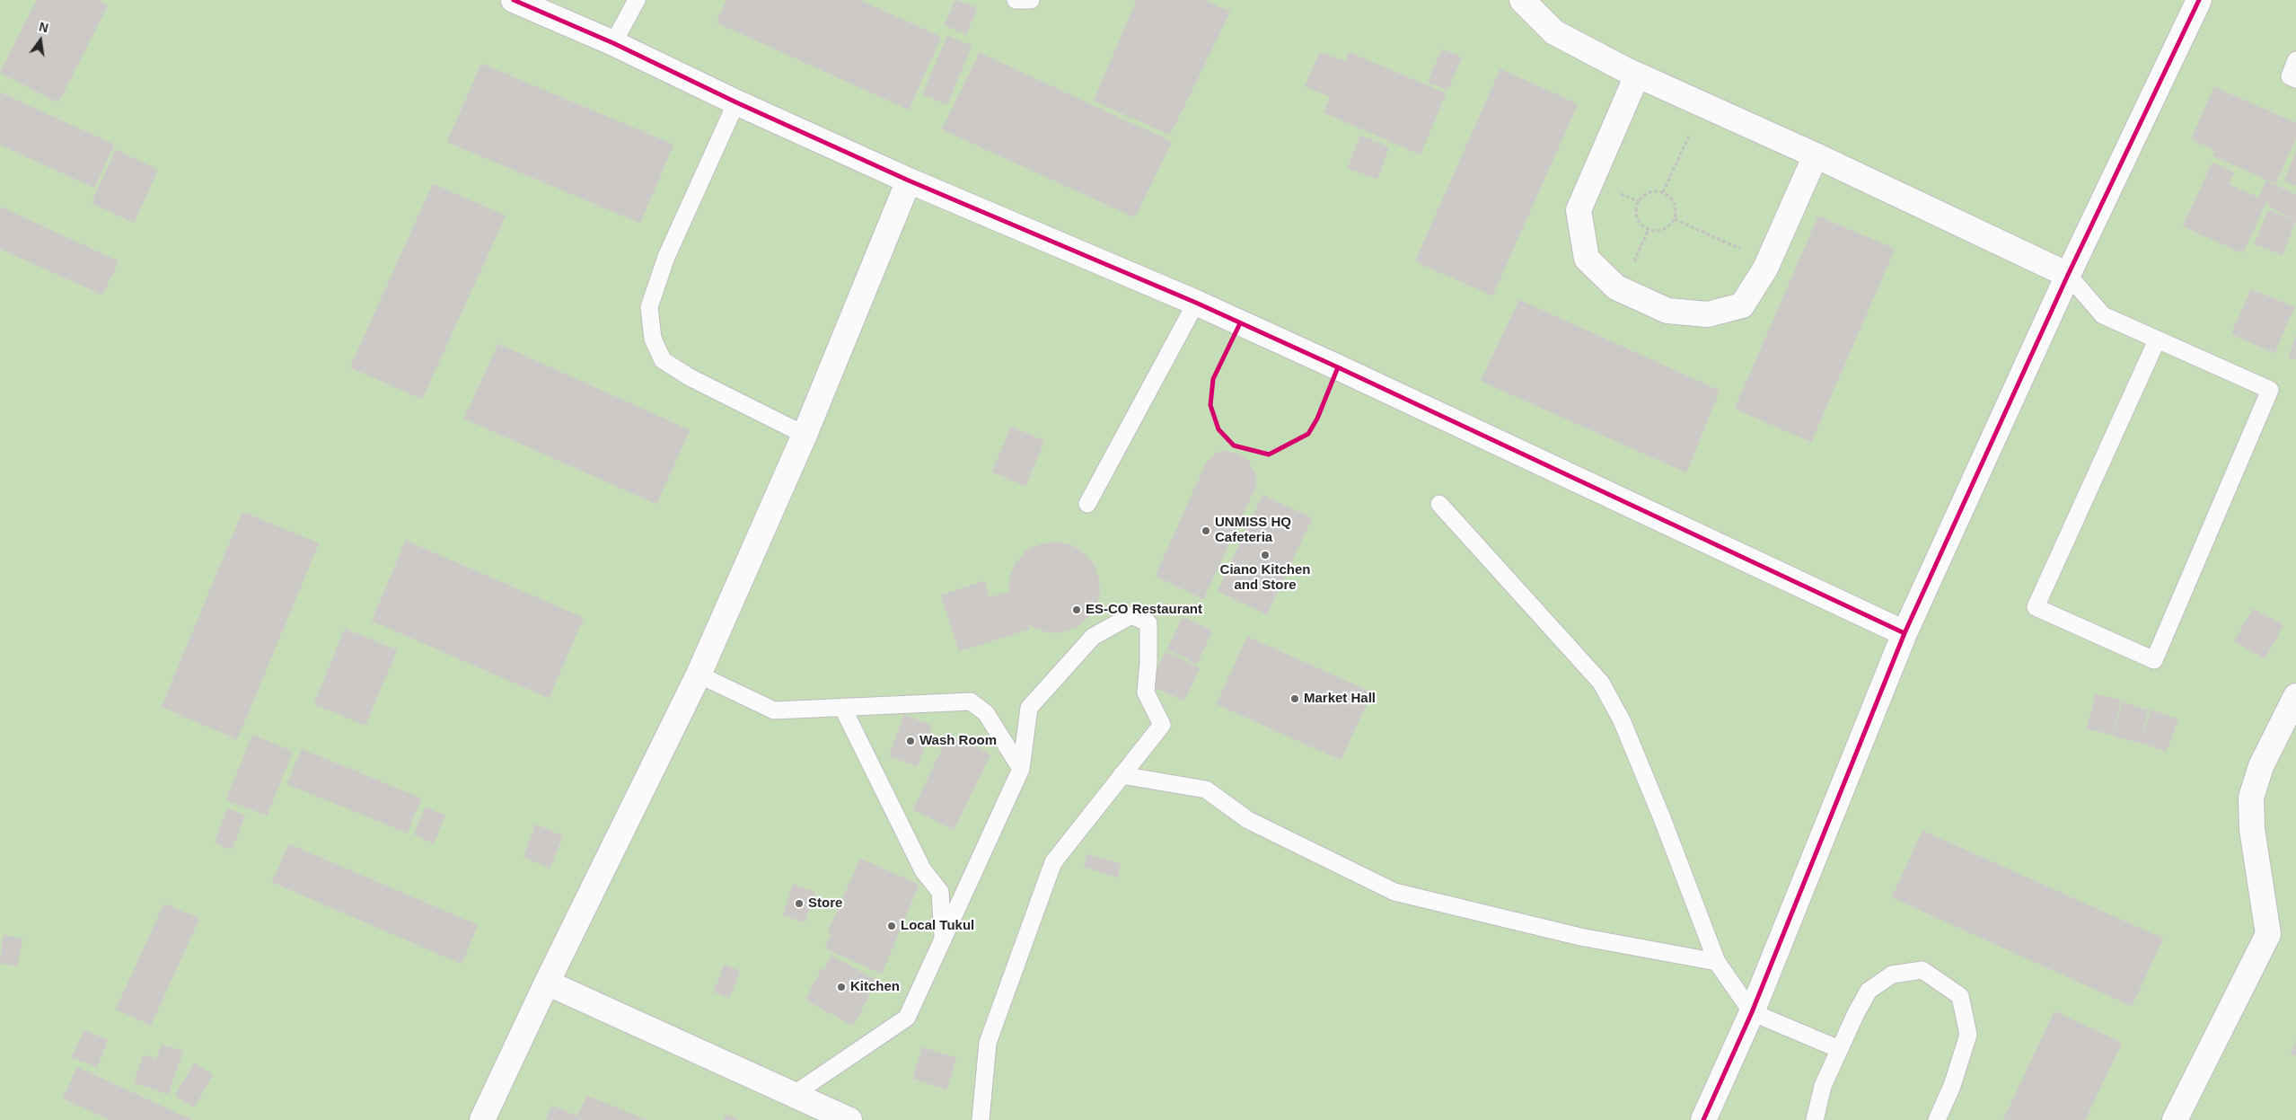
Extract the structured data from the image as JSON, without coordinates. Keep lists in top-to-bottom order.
{
  "places": [
    "UNMISS HQ Cafeteria",
    "Ciano Kitchen and Store",
    "ES-CO Restaurant",
    "Market Hall",
    "Wash Room",
    "Store",
    "Local Tukul",
    "Kitchen"
  ],
  "north": "top"
}
